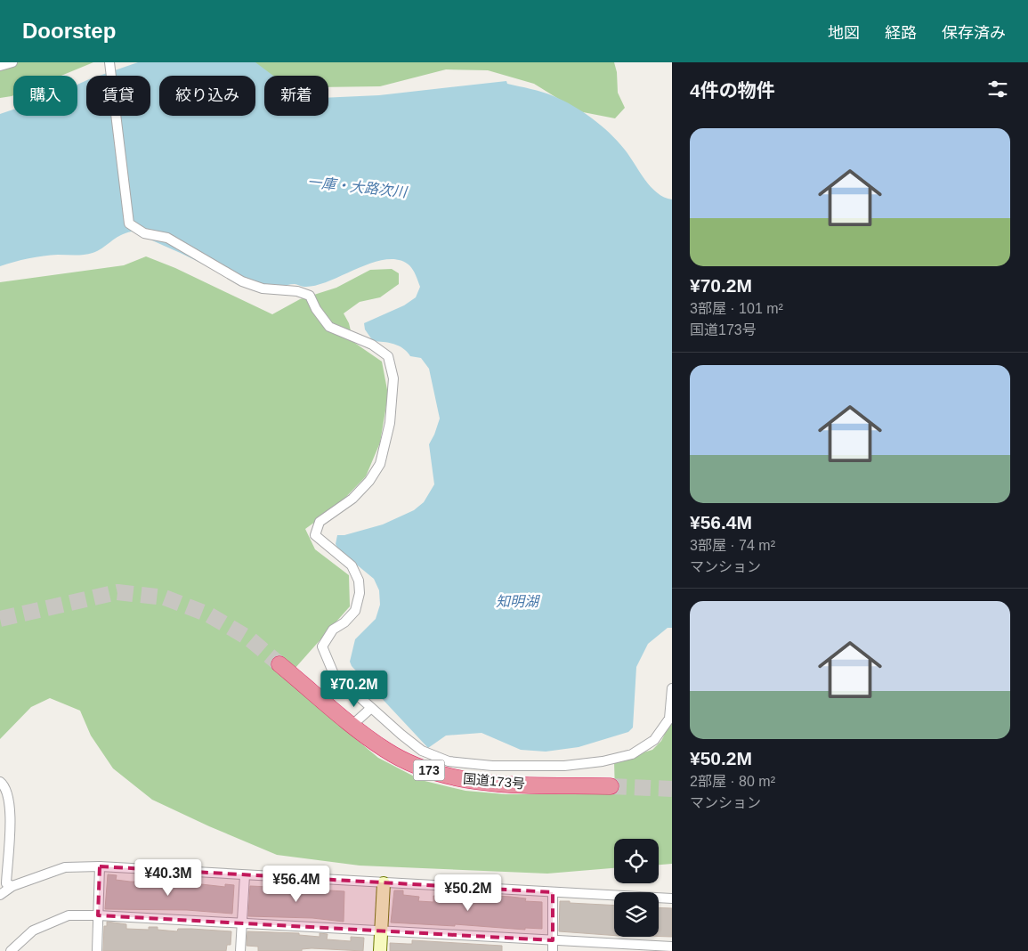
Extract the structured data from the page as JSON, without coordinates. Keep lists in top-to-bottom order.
{
  "streets": {
    "highway": ["173", "国道173号"]
  },
  "water": ["一庫・大路次川", "知明湖"],
  "page": {
    "header": "Doorstep",
    "nav": ["地図", "経路", "保存済み"],
    "heading": "4件の物件",
    "chip": [
      "購入",
      "賃貸",
      "絞り込み",
      "新着"
    ],
    "list": [
      {
        "name": "¥70.2M",
        "note": "3部屋 · 101 m² · 国道173号"
      },
      {
        "name": "¥56.4M",
        "note": "3部屋 · 74 m² · マンション"
      },
      {
        "name": "¥50.2M",
        "note": "2部屋 · 80 m² · マンション"
      }
    ],
    "price": [
      "¥70.2M",
      "¥40.3M",
      "¥56.4M",
      "¥50.2M"
    ]
  }
}
